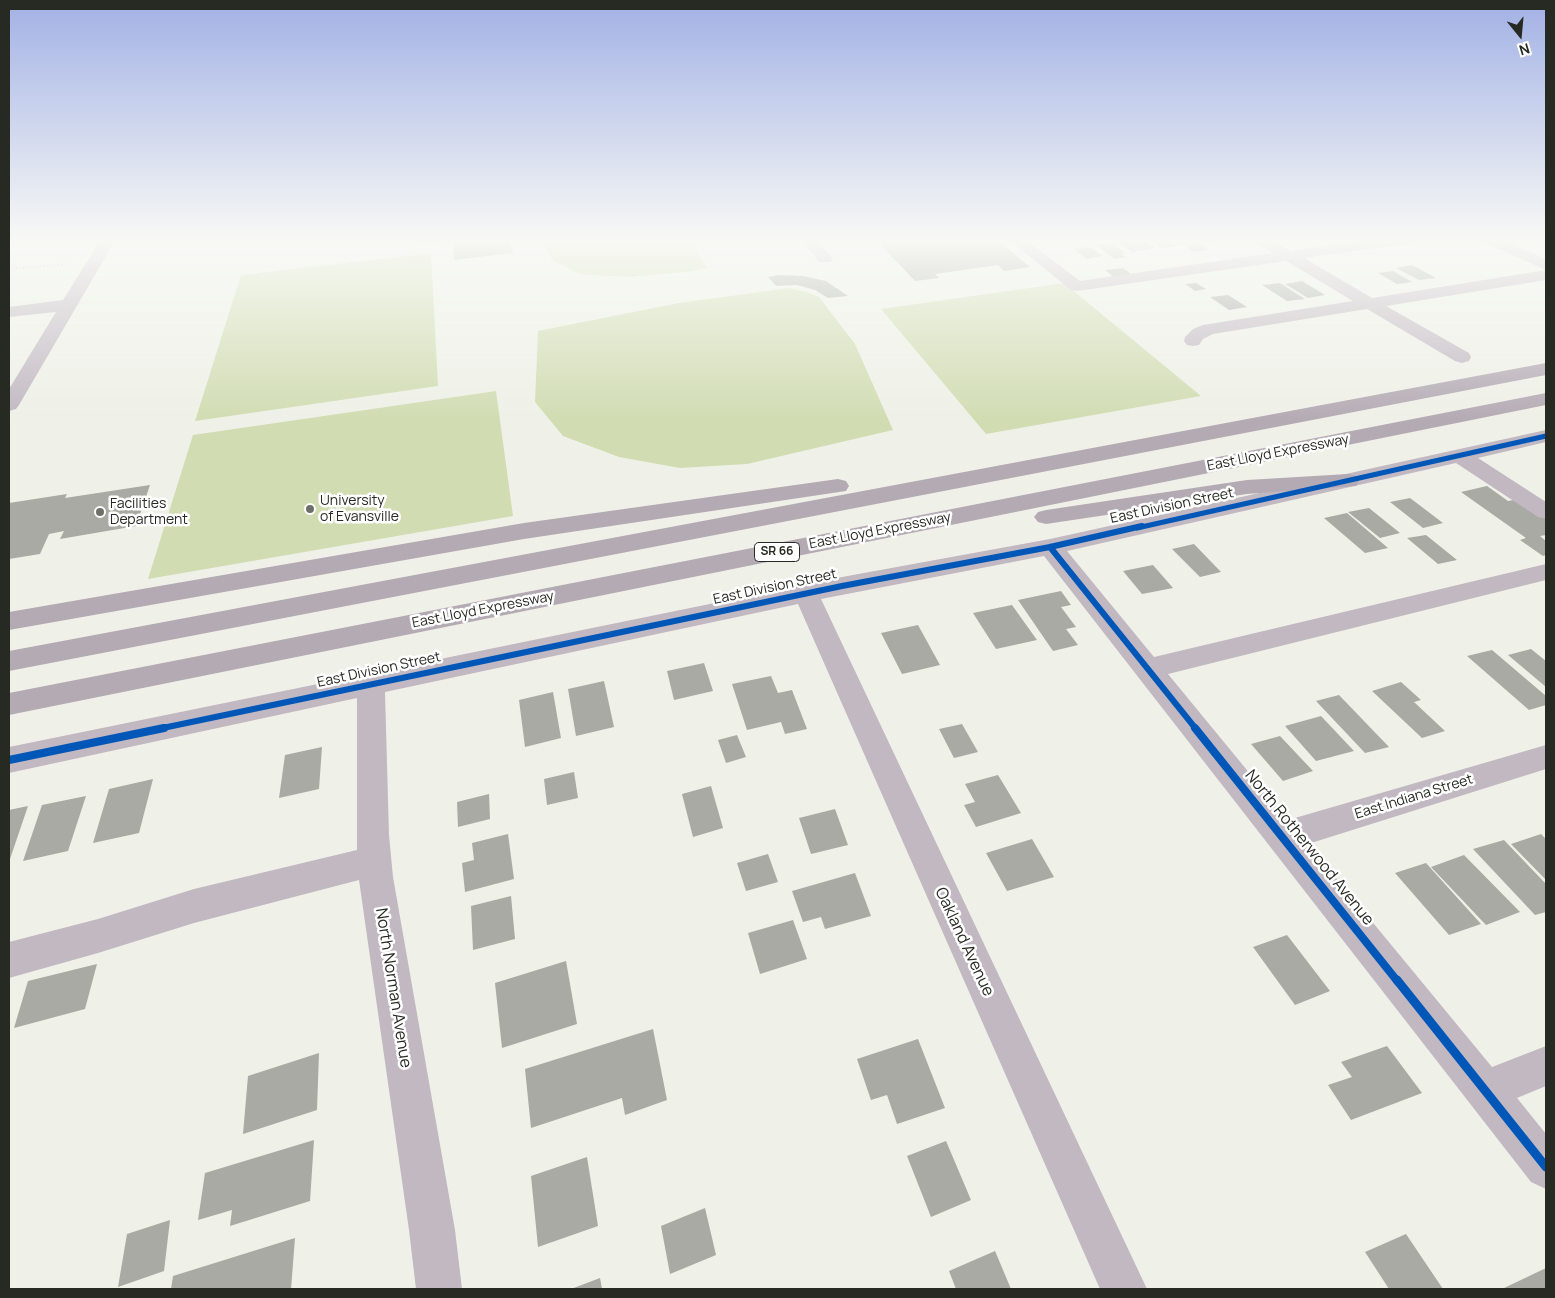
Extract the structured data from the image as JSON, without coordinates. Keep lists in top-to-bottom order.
{
  "streets": {
    "highway": ["East Lloyd Expressway", "SR 66"],
    "street": [
      "East Division Street",
      "East Indiana Street",
      "North Rotherwood Avenue",
      "Oakland Avenue",
      "North Norman Avenue"
    ]
  },
  "crossings": [
    ["East Division Street", "North Rotherwood Avenue"],
    ["East Division Street", "Oakland Avenue"],
    ["East Division Street", "North Norman Avenue"],
    ["East Indiana Street", "North Rotherwood Avenue"]
  ],
  "places": ["University of Evansville", "Facilities Department"],
  "north": "bottom"
}
